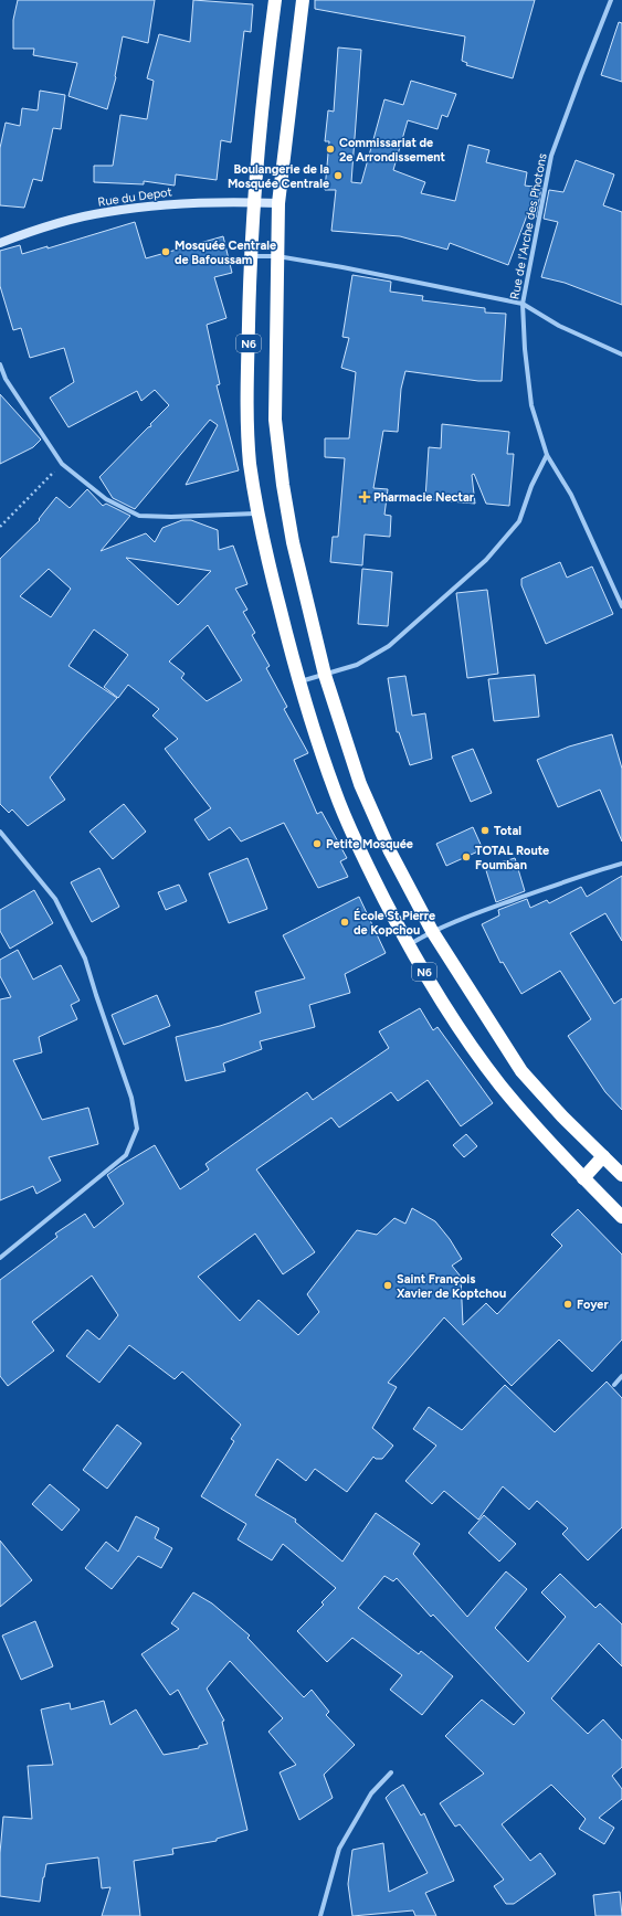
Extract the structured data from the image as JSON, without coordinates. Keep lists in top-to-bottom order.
{
  "streets": {
    "highway": ["N6"],
    "street": ["Rue du Depot", "Rue de l'Arche des Photons"]
  },
  "crossings": [
    ["Rue du Depot", "N6"]
  ],
  "places": {
    "other": [
      "Commissariat de 2e Arrondissement",
      "Boulangerie de la Mosquée Centrale",
      "Mosquée Centrale de Bafoussam",
      "Total",
      "Petite Mosquée",
      "TOTAL Route Foumban",
      "École St Pierre de Kopchou",
      "Saint François Xavier de Koptchou",
      "Foyer"
    ],
    "health": ["Pharmacie Nectar"]
  }
}
